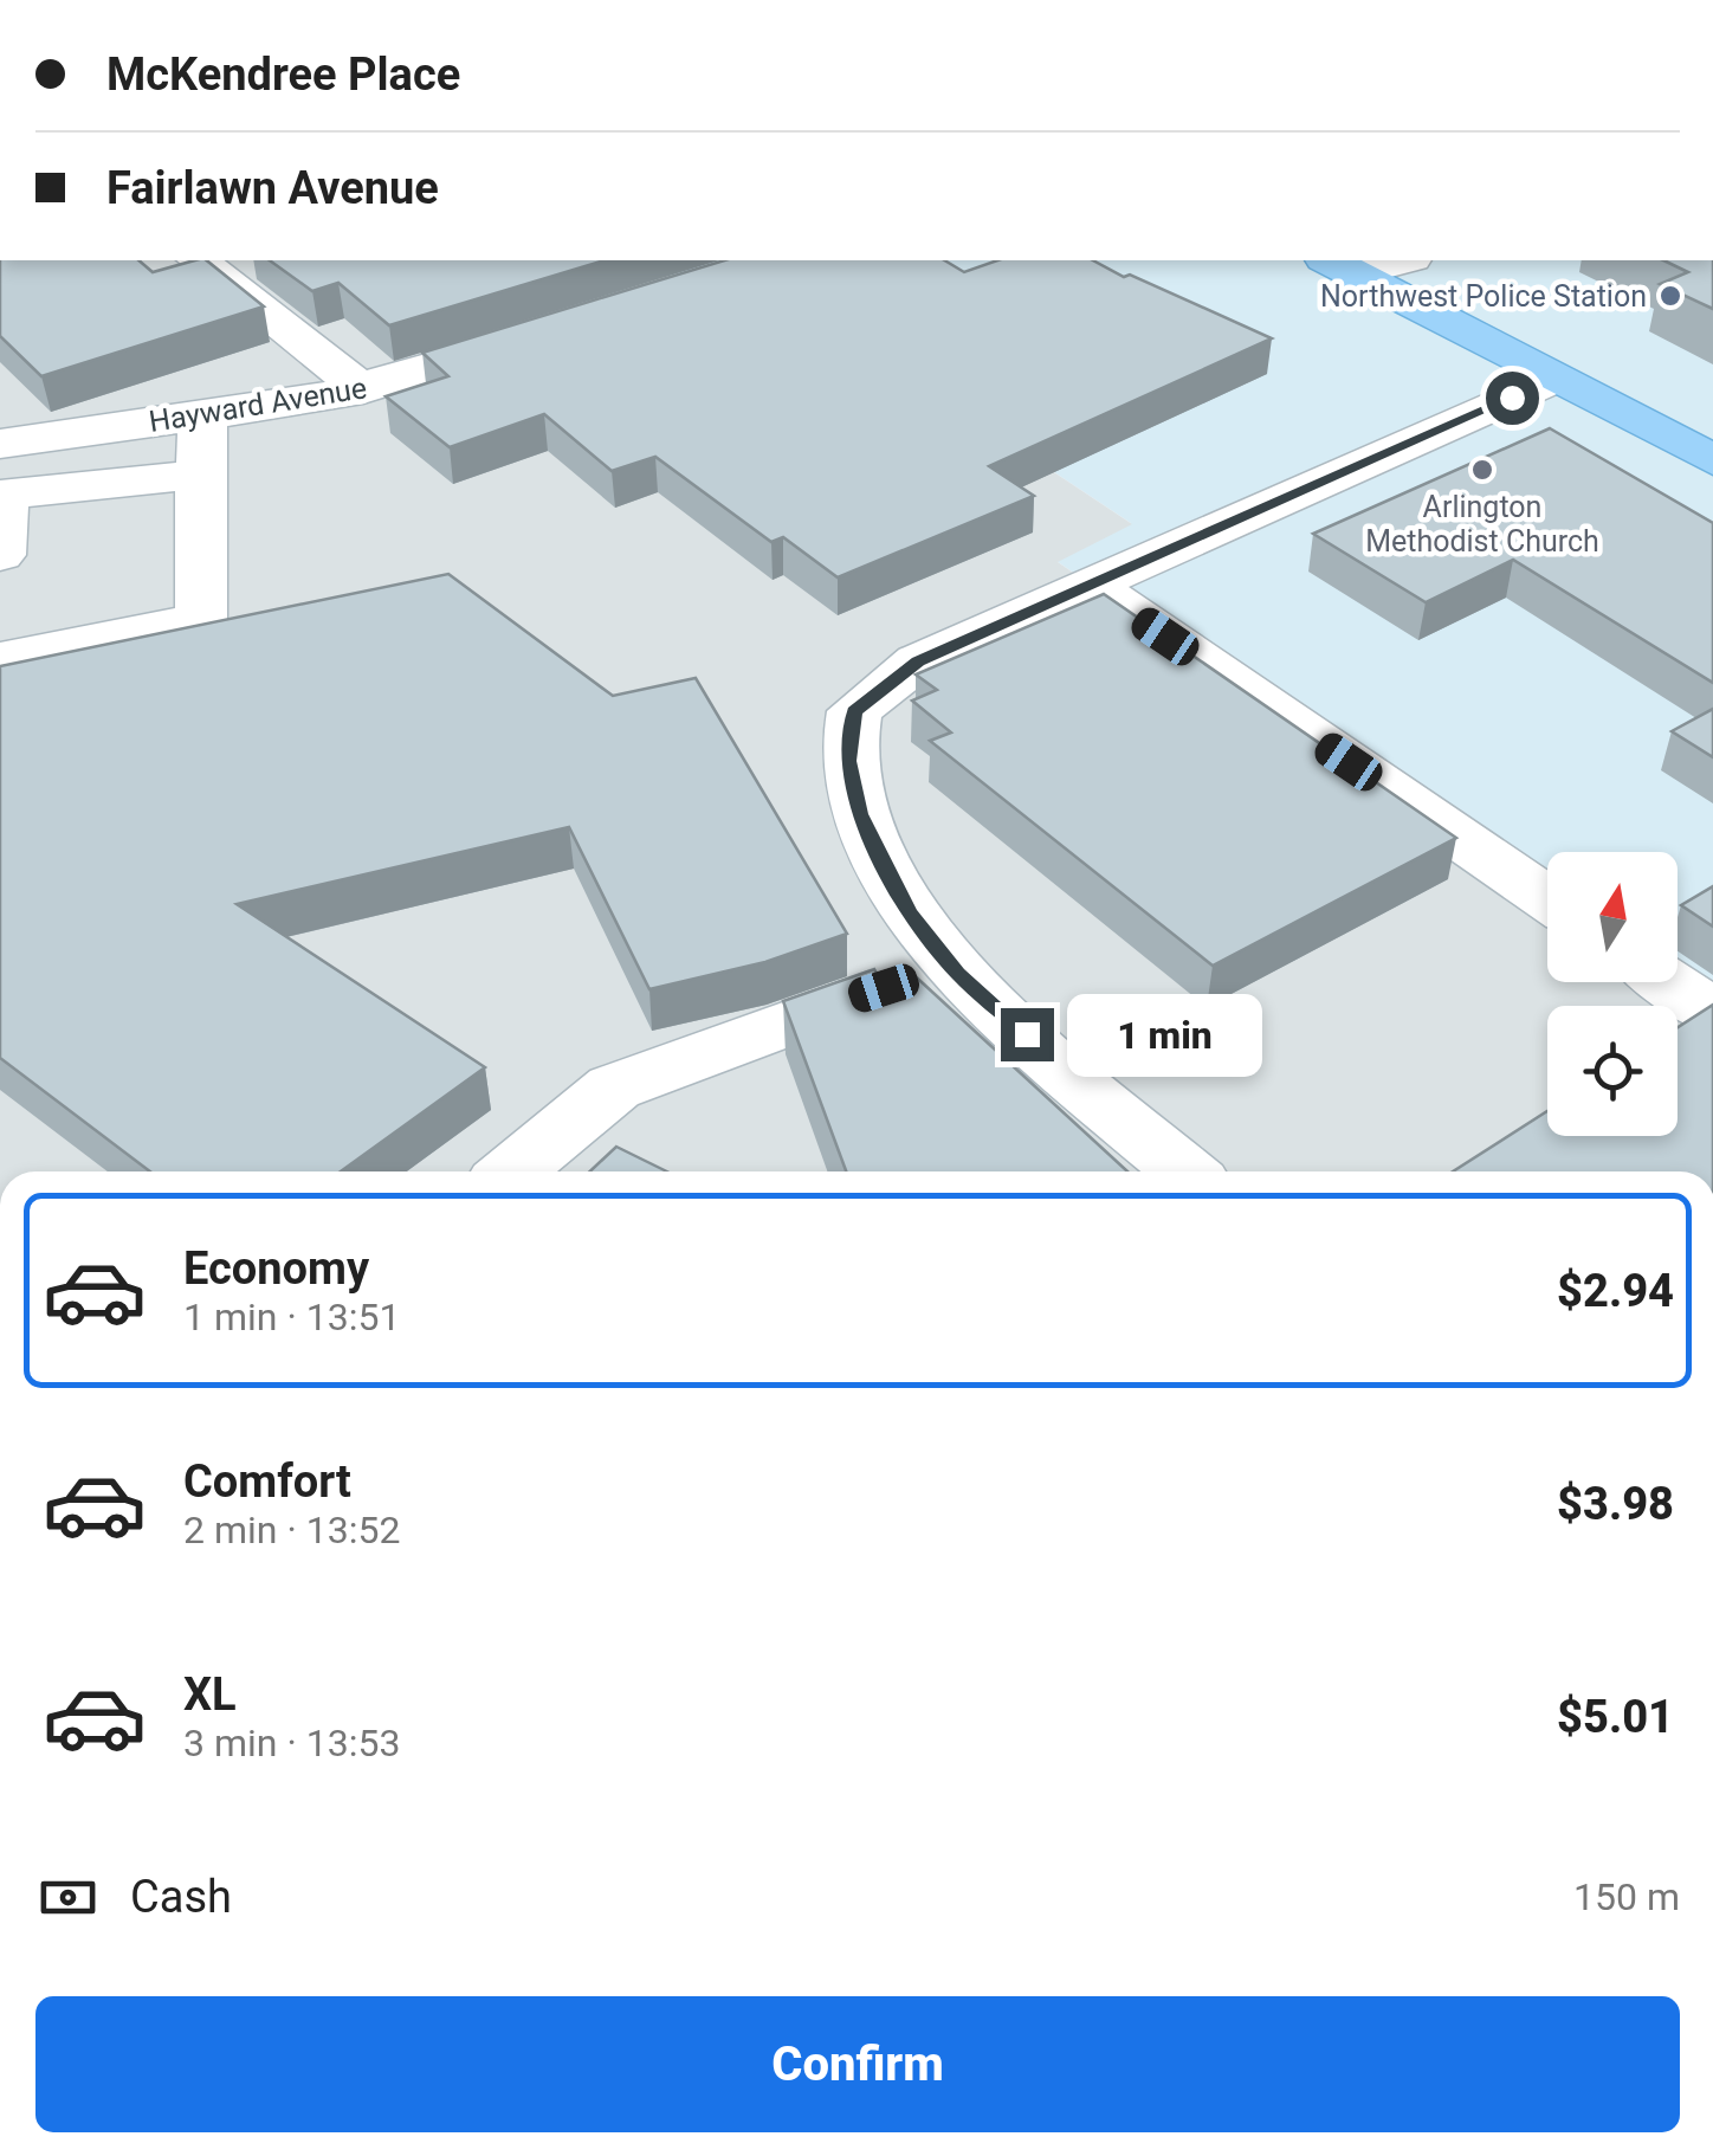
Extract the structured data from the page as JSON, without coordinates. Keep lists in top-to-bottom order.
{
  "streets": {
    "street": ["Hayward Avenue"]
  },
  "places": ["Northwest Police Station", "Arlington Methodist Church"],
  "north": "top",
  "page": {
    "banner": ["McKendree Place", "Fairlawn Avenue"],
    "bubble": "1 min",
    "list": [
      {
        "name": "Economy",
        "note": "1 min · 13:51",
        "value": "$2.94"
      },
      {
        "name": "Comfort",
        "note": "2 min · 13:52",
        "value": "$3.98"
      },
      {
        "name": "XL",
        "note": "3 min · 13:53",
        "value": "$5.01"
      }
    ],
    "pay": ["Cash", "150 m"],
    "buttons": "Confirm"
  }
}
